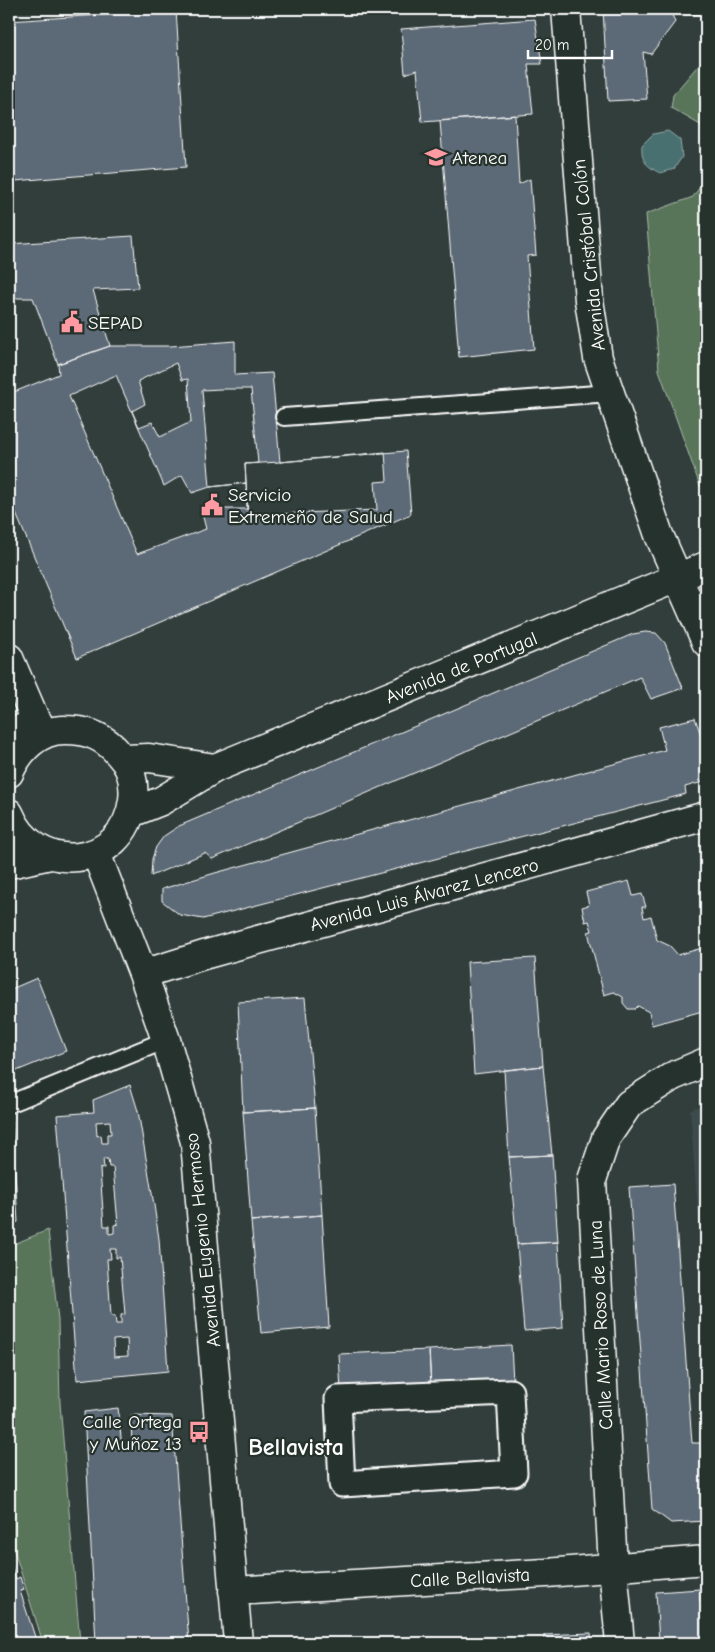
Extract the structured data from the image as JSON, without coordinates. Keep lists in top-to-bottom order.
{
  "streets": {
    "street": [
      "Avenida Cristóbal Colón",
      "Avenida de Portugal",
      "Avenida Luis Álvarez Lencero",
      "Avenida Eugenio Hermoso",
      "Calle Mario Roso de Luna",
      "Calle Bellavista"
    ]
  },
  "crossings": [
    ["Avenida Cristóbal Colón", "Avenida de Portugal"],
    ["Avenida Luis Álvarez Lencero", "Avenida Eugenio Hermoso"],
    ["Avenida Eugenio Hermoso", "Calle Bellavista"],
    ["Calle Mario Roso de Luna", "Calle Bellavista"]
  ],
  "districts": ["Bellavista"],
  "places": {
    "school or university": ["Atenea"],
    "public building": ["SEPAD", "Servicio Extremeño de Salud"],
    "bus stop": ["Calle Ortega y Muñoz 13"]
  },
  "scale_bar": "20 m"
}
